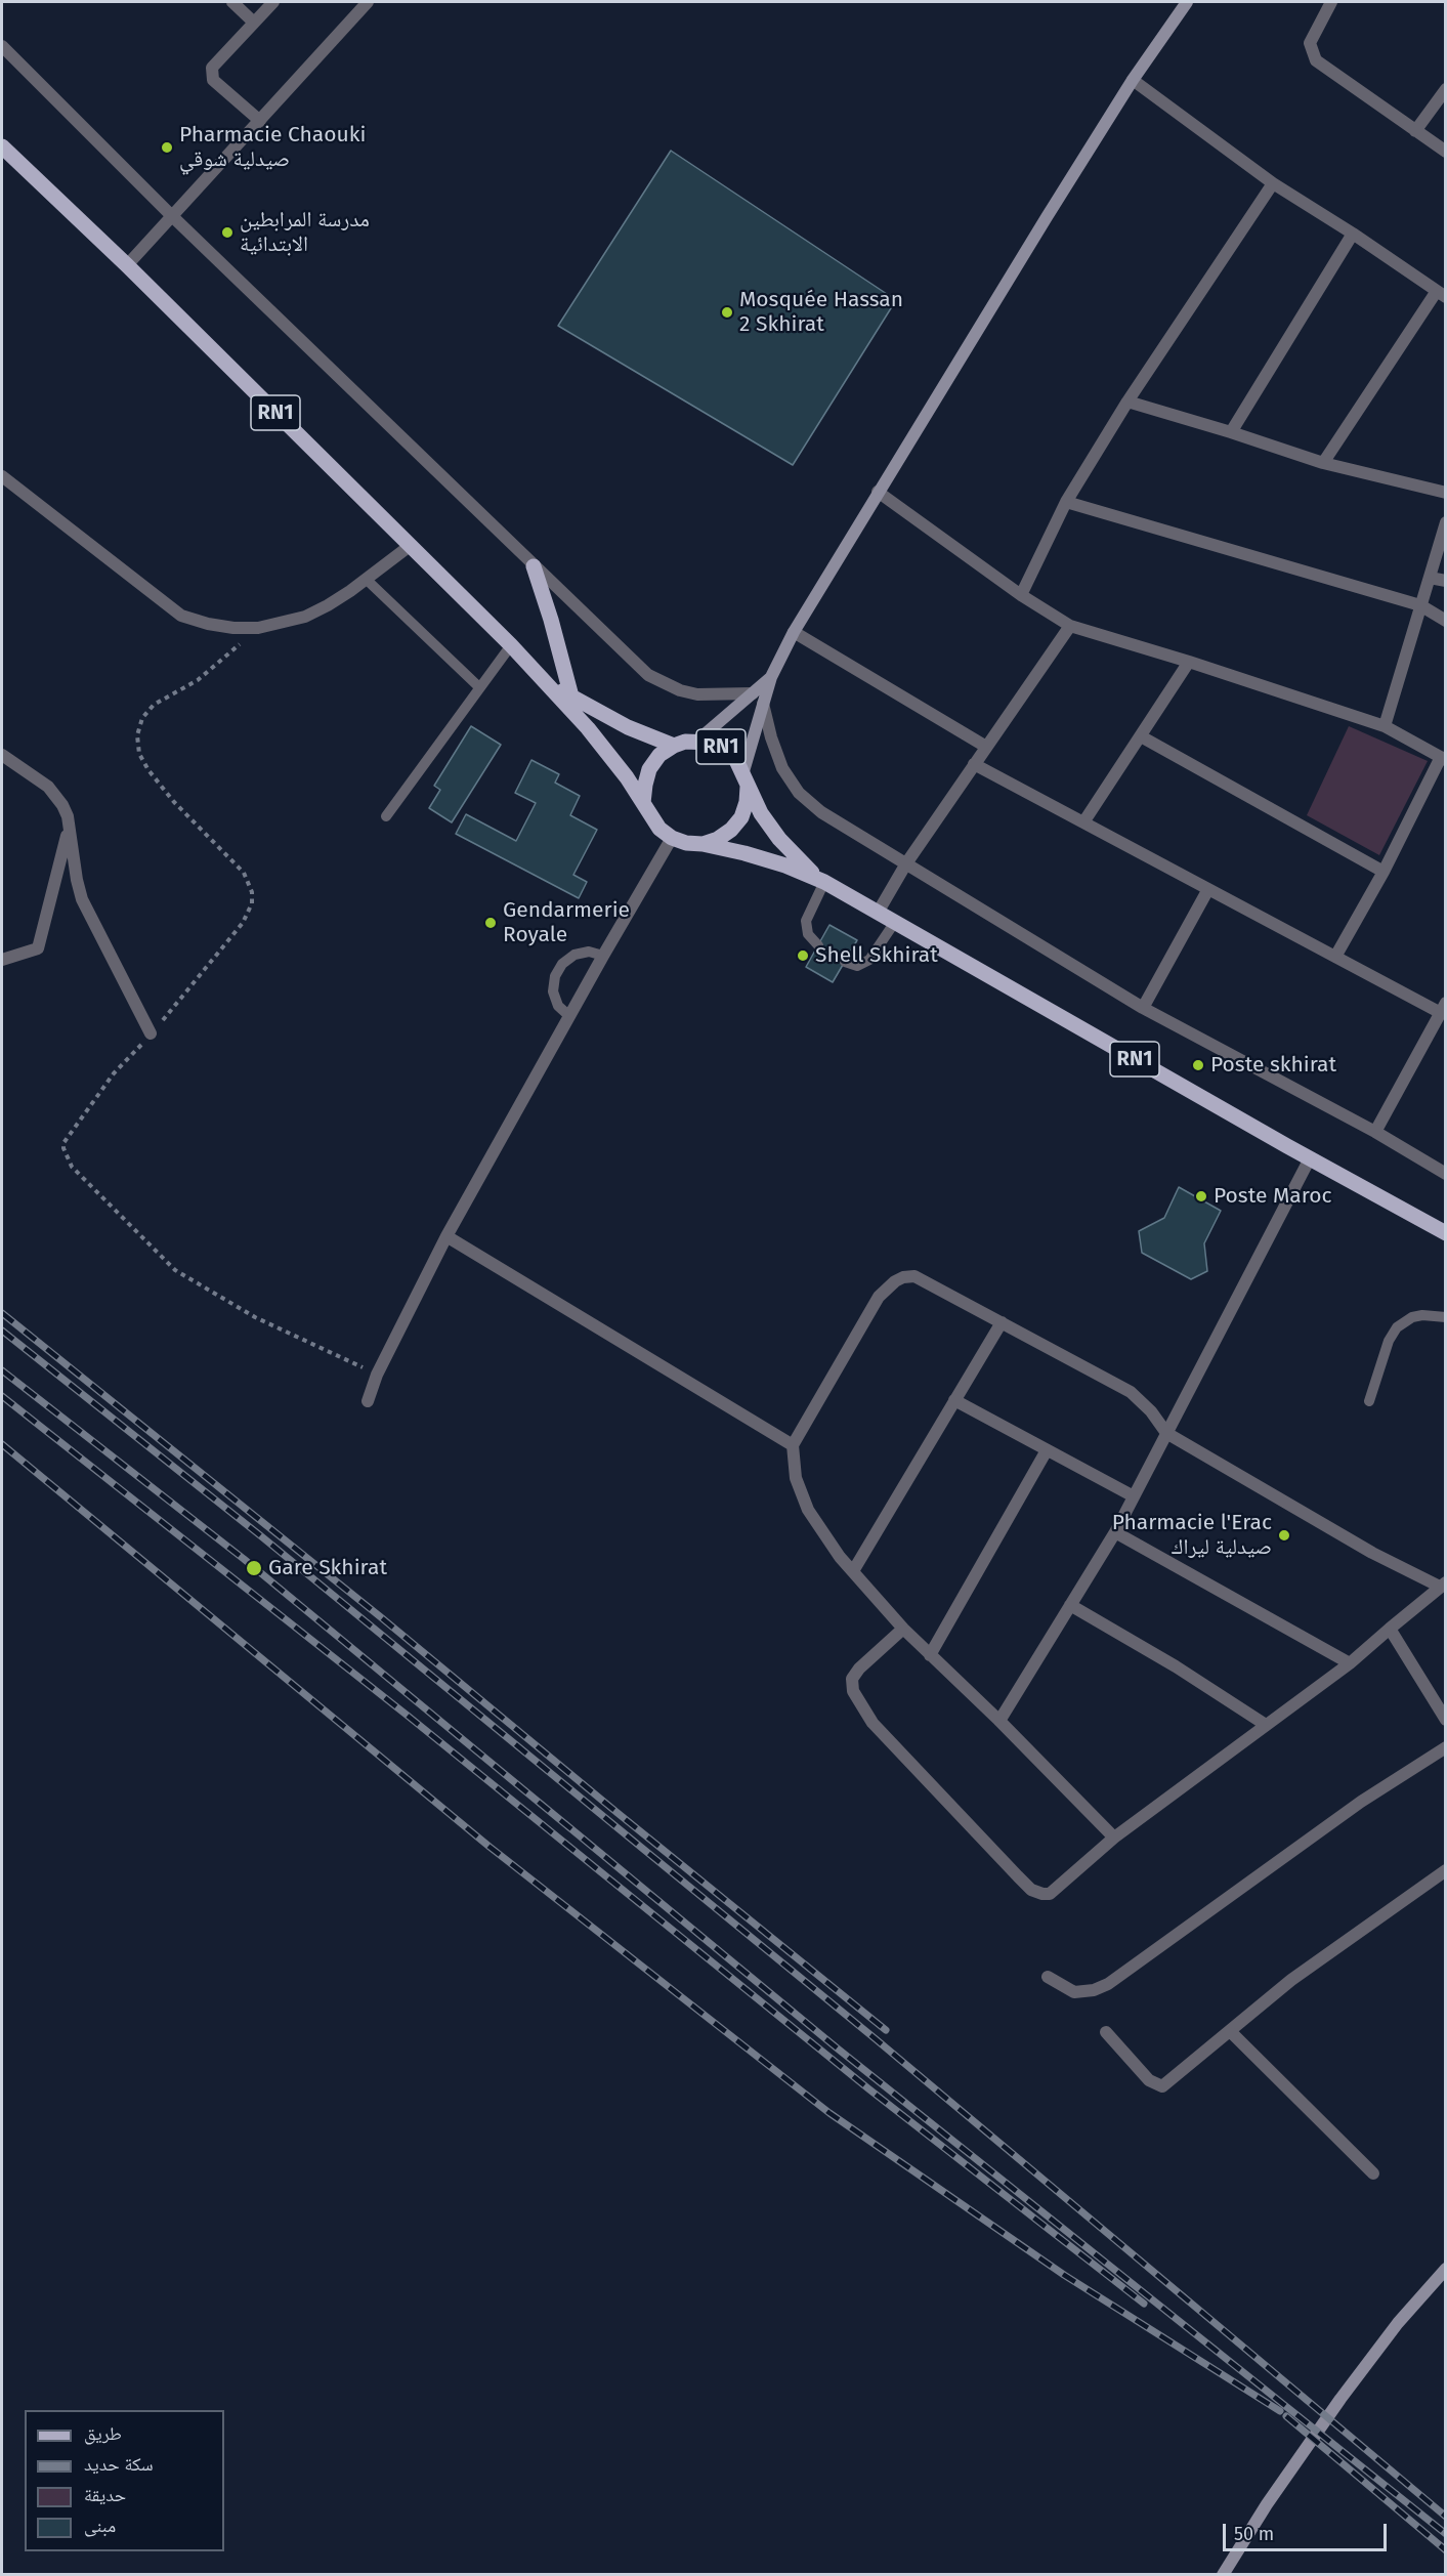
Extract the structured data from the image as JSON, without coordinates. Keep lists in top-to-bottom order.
{
  "streets": {
    "main road": ["RN1"]
  },
  "places": [
    "Pharmacie Chaouki صيدلية شوقي",
    "مدرسة المرابطين الابتدائية",
    "Mosquée Hassan 2 Skhirat",
    "Gendarmerie Royale",
    "Shell Skhirat",
    "Poste skhirat",
    "Poste Maroc",
    "Pharmacie l'Erac صيدلية ليراك",
    "Gare Skhirat"
  ],
  "legend": [
    "طريق",
    "سكة حديد",
    "حديقة",
    "مبنى"
  ],
  "scale_bar": "50 m"
}
